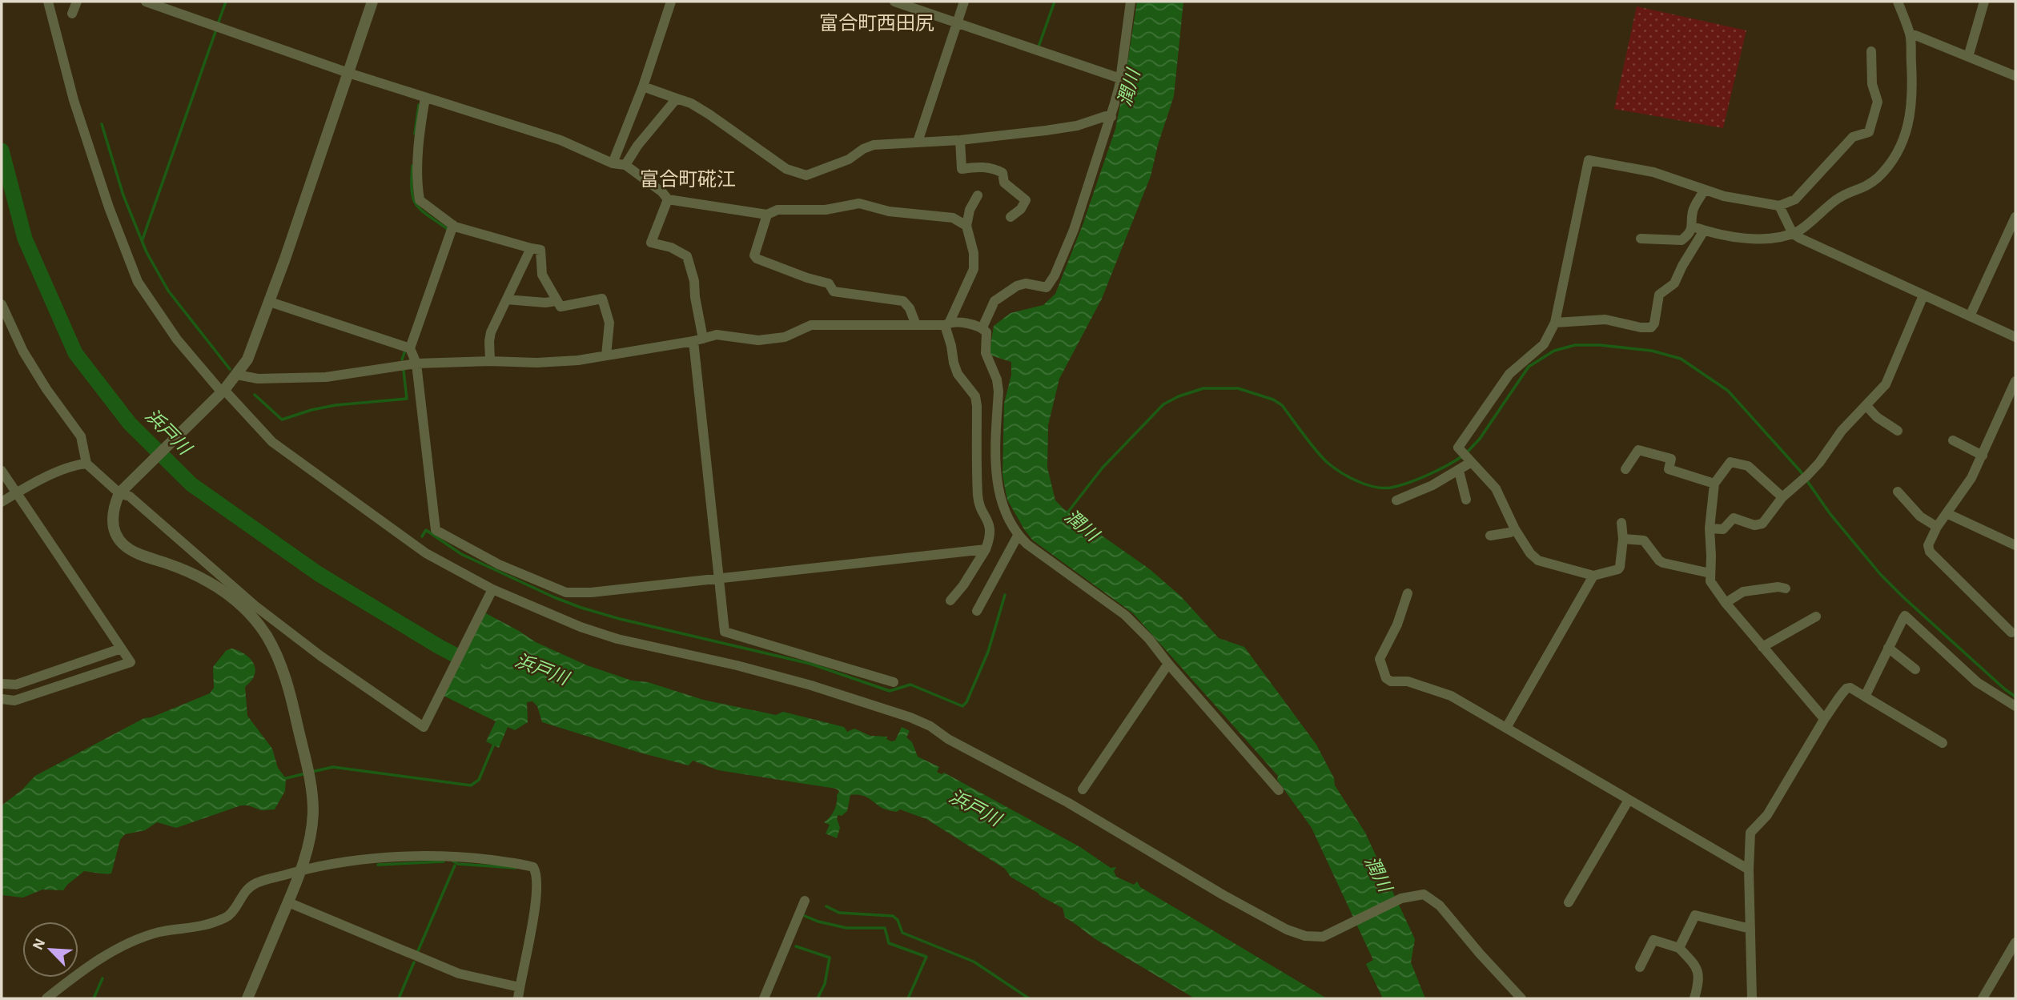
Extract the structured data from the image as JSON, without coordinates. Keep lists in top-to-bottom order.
{
  "districts": ["富合町西田尻", "富合町硴江"],
  "water": ["潤川", "浜戸川"],
  "north": "top left"
}
